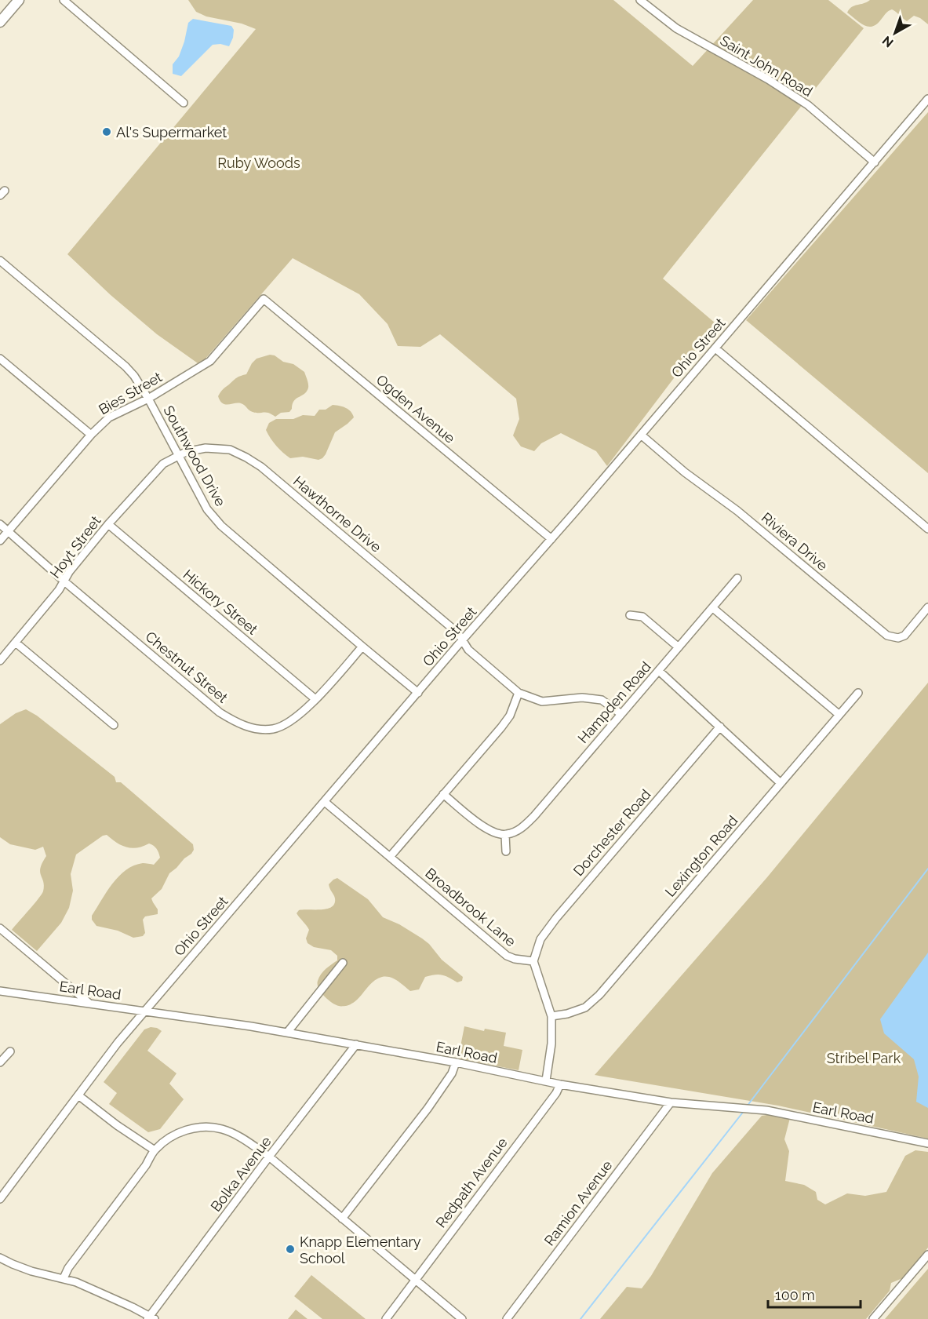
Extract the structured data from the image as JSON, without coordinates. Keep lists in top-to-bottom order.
{
  "streets": {
    "street": [
      "Saint John Road",
      "Ohio Street",
      "Bies Street",
      "Ogden Avenue",
      "Southwood Drive",
      "Hawthorne Drive",
      "Riviera Drive",
      "Hoyt Street",
      "Hickory Street",
      "Chestnut Street",
      "Hampden Road",
      "Dorchester Road",
      "Lexington Road",
      "Broadbrook Lane",
      "Earl Road",
      "Bolka Avenue",
      "Redpath Avenue",
      "Ramion Avenue"
    ]
  },
  "crossings": [
    ["Saint John Road", "Ohio Street"],
    ["Ohio Street", "Ogden Avenue"],
    ["Ohio Street", "Southwood Drive"],
    ["Ohio Street", "Hawthorne Drive"],
    ["Ohio Street", "Riviera Drive"],
    ["Ohio Street", "Broadbrook Lane"],
    ["Ohio Street", "Earl Road"],
    ["Bies Street", "Ogden Avenue"],
    ["Bies Street", "Southwood Drive"],
    ["Bies Street", "Chestnut Street"],
    ["Southwood Drive", "Hawthorne Drive"],
    ["Southwood Drive", "Hoyt Street"],
    ["Southwood Drive", "Chestnut Street"],
    ["Hawthorne Drive", "Hoyt Street"],
    ["Hoyt Street", "Hickory Street"],
    ["Hoyt Street", "Chestnut Street"],
    ["Hickory Street", "Chestnut Street"],
    ["Dorchester Road", "Broadbrook Lane"],
    ["Earl Road", "Bolka Avenue"],
    ["Earl Road", "Redpath Avenue"],
    ["Earl Road", "Ramion Avenue"]
  ],
  "parks": ["Ruby Woods", "Stribel Park"],
  "places": ["Al's Supermarket", "Knapp Elementary School"],
  "scale_bar": "100 m",
  "north": "bottom left"
}
